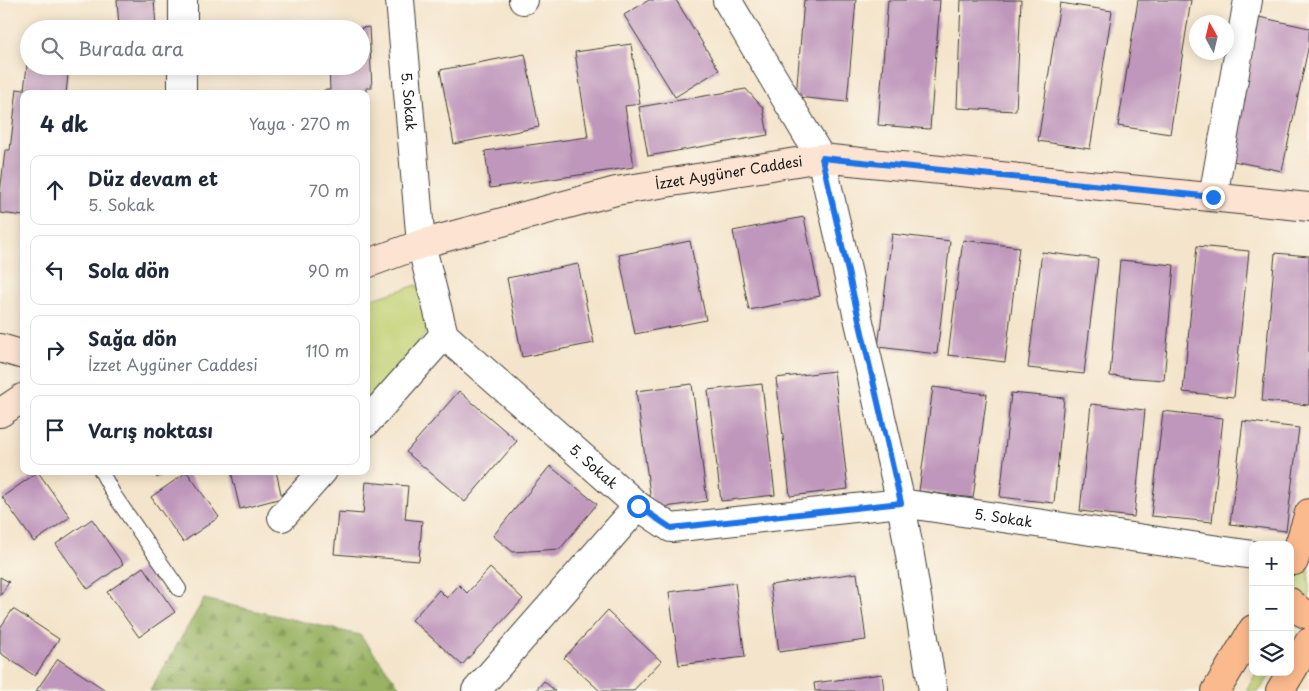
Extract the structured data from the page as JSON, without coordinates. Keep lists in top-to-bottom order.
{
  "streets": {
    "street": ["5. Sokak", "İzzet Aygüner Caddesi"]
  },
  "crossings": [
    ["5. Sokak", "İzzet Aygüner Caddesi"]
  ],
  "north": "top",
  "page": {
    "search": "Burada ara",
    "heading": ["4 dk", "Yaya · 270 m"],
    "list": [
      ["Düz devam et", "5. Sokak", "70 m"],
      ["Sola dön", "90 m"],
      ["Sağa dön", "İzzet Aygüner Caddesi", "110 m"],
      "Varış noktası"
    ],
    "map_buttons": ["+", "−"]
  }
}
